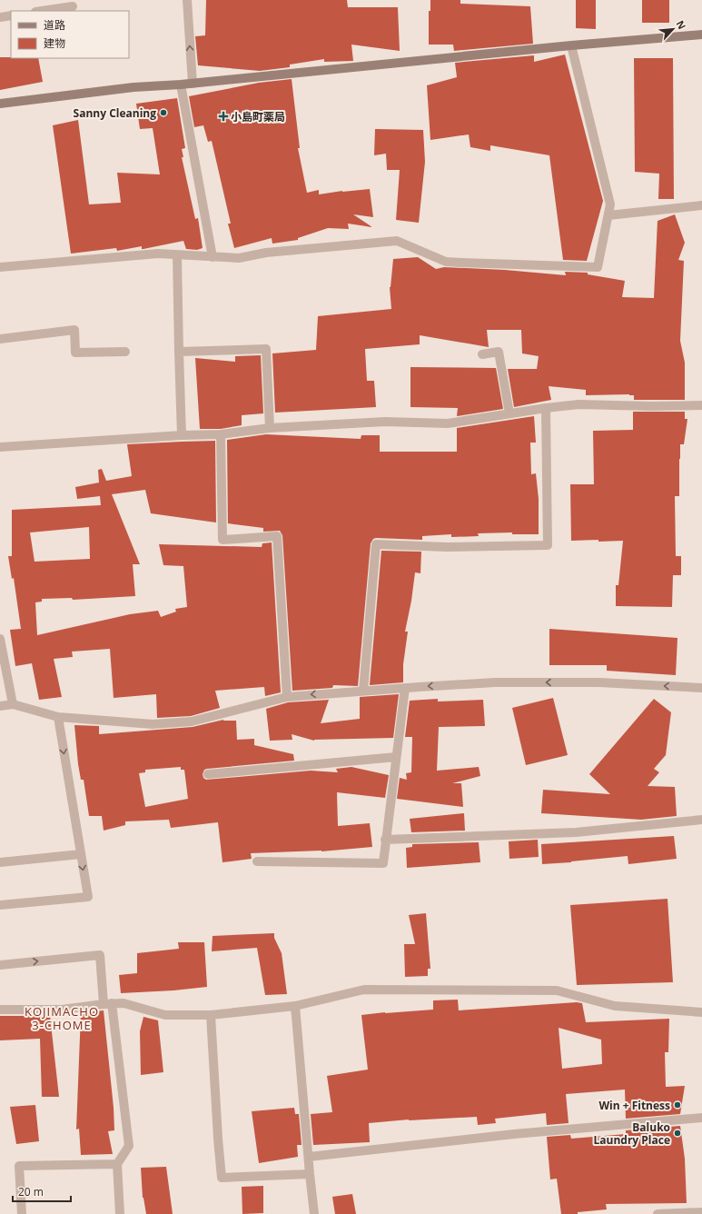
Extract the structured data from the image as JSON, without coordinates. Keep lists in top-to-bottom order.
{
  "districts": ["KOJIMACHO 3-CHOME"],
  "places": {
    "other": ["Sanny Cleaning", "Win + Fitness", "Baluko Laundry Place"],
    "health": ["小島町薬局"]
  },
  "legend": ["道路", "建物"],
  "scale_bar": "20 m",
  "north": "top right"
}
